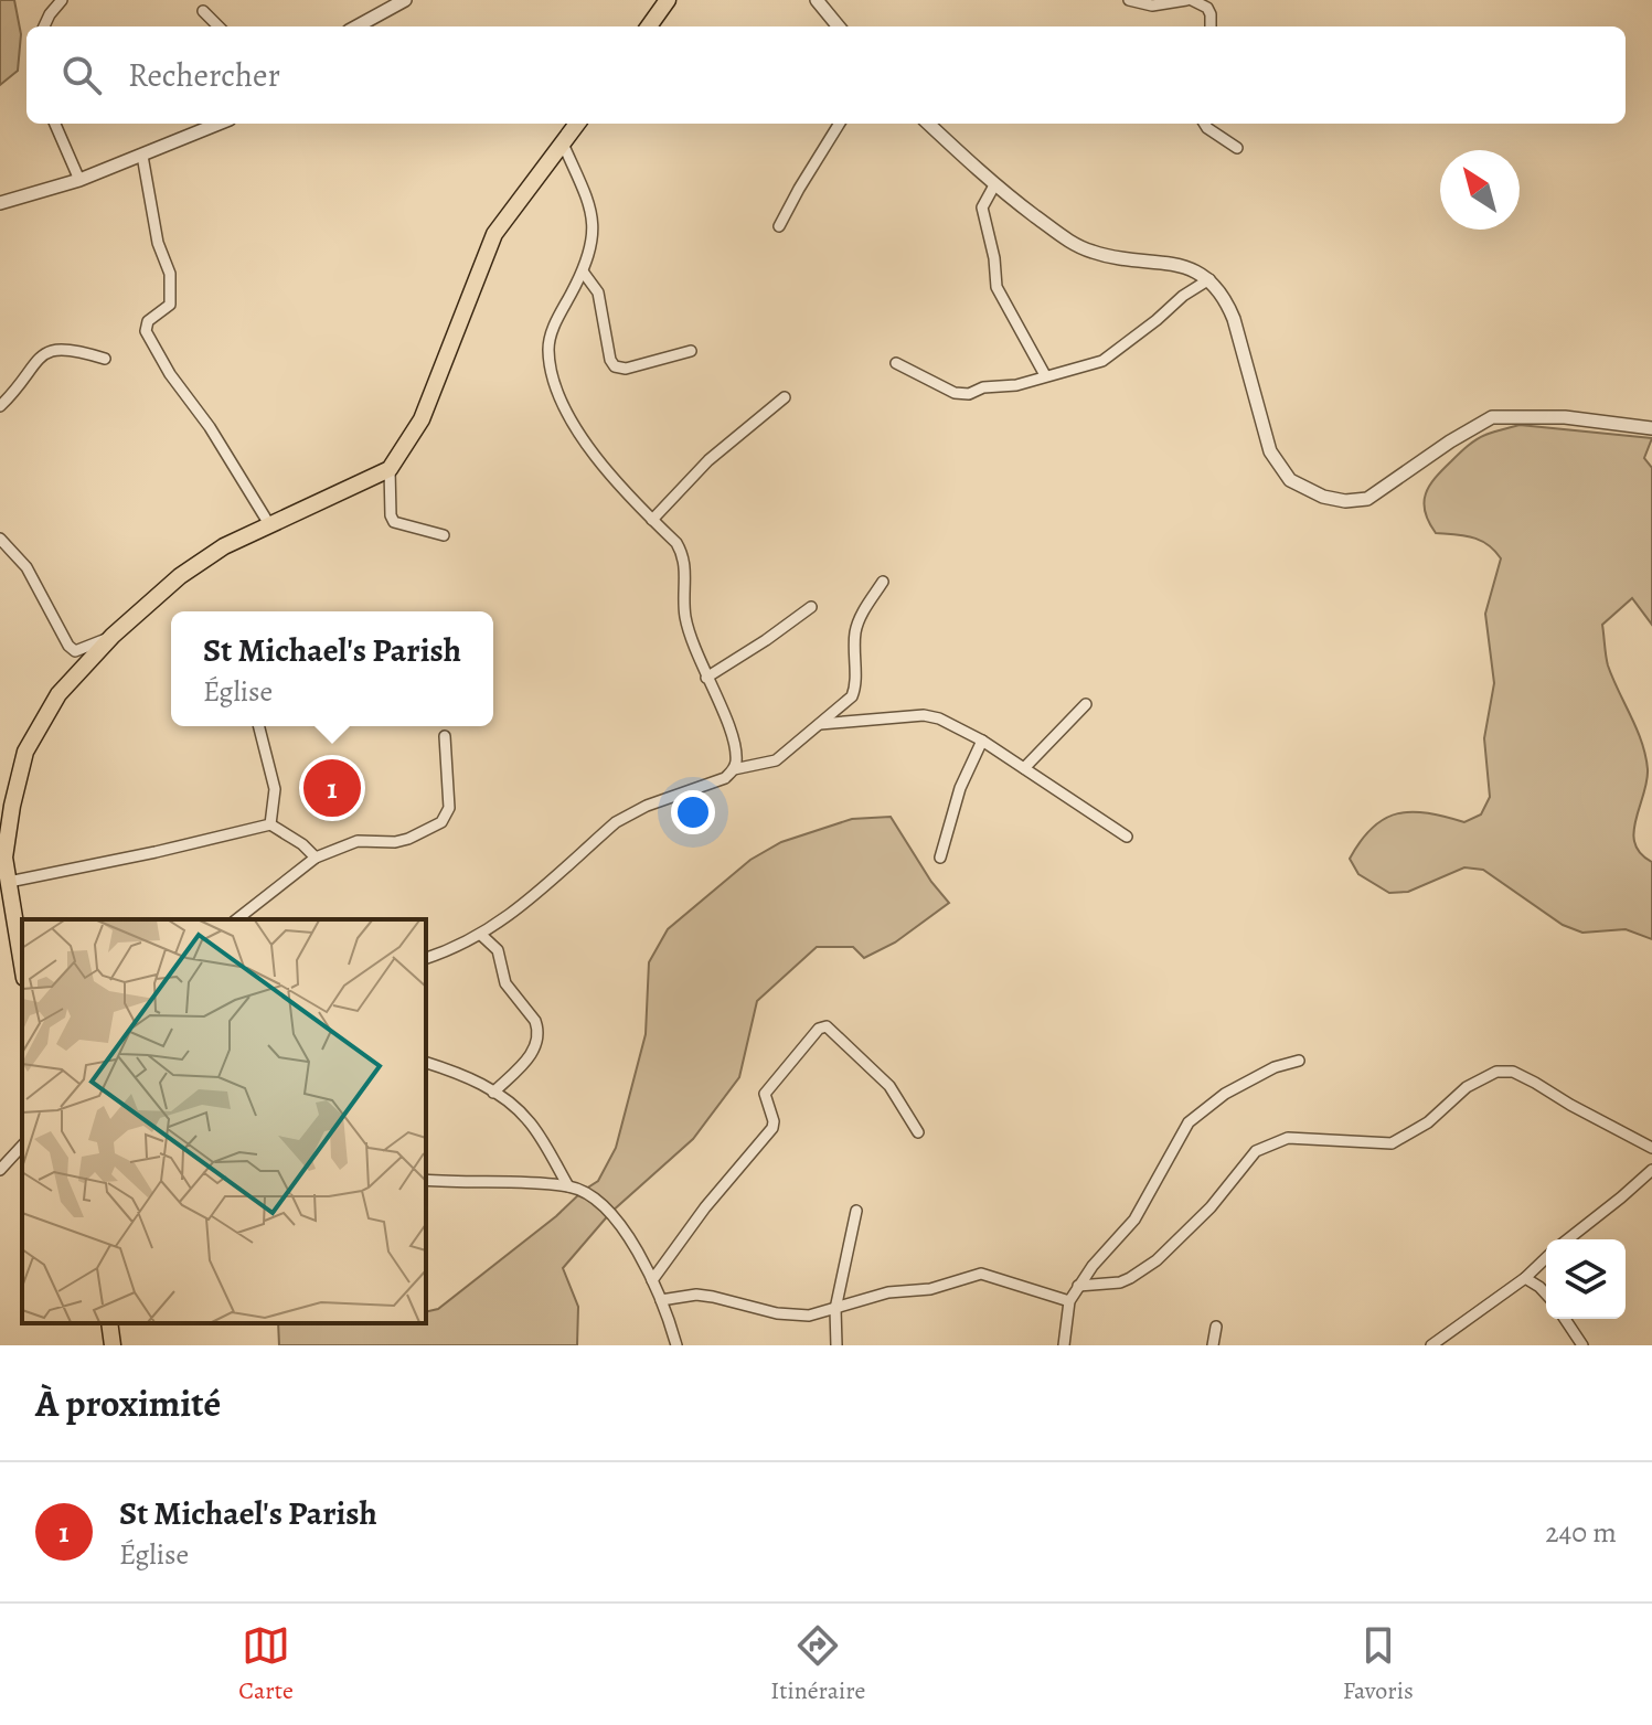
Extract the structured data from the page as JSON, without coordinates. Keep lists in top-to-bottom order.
{
  "north": "top left",
  "page": {
    "search": "Rechercher",
    "popup": ["St Michael's Parish", "Église"],
    "pins": "1",
    "heading": "À proximité",
    "list": [
      {
        "mark": "1",
        "name": "St Michael's Parish",
        "note": "Église",
        "value": "240 m"
      }
    ],
    "nav": ["Carte", "Itinéraire", "Favoris"]
  }
}
